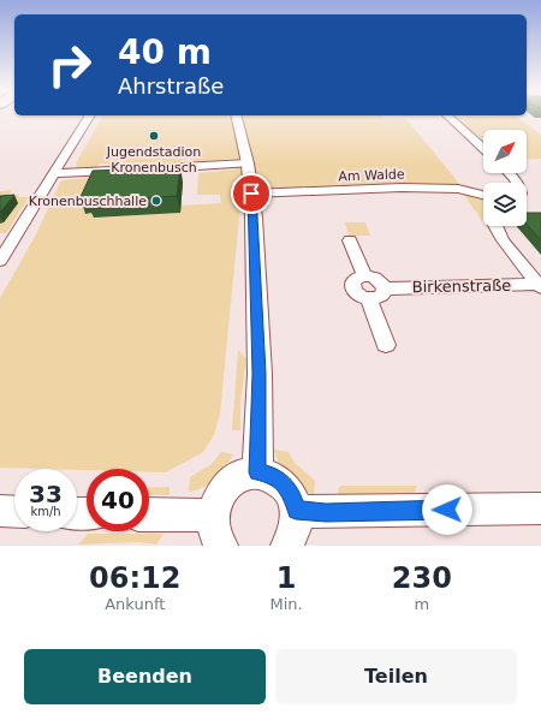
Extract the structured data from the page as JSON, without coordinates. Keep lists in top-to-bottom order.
{
  "streets": {
    "street": ["Am Walde", "Birkenstraße"]
  },
  "places": ["Jugendstadion Kronenbusch", "Kronenbuschhalle"],
  "north": "top right",
  "page": {
    "turn": ["40 m", "Ahrstraße"],
    "speed": "33 km/h",
    "limit": "40",
    "eta": [
      "06:12",
      "Ankunft",
      "1",
      "Min.",
      "230",
      "m"
    ],
    "buttons": ["Beenden", "Teilen"]
  }
}
